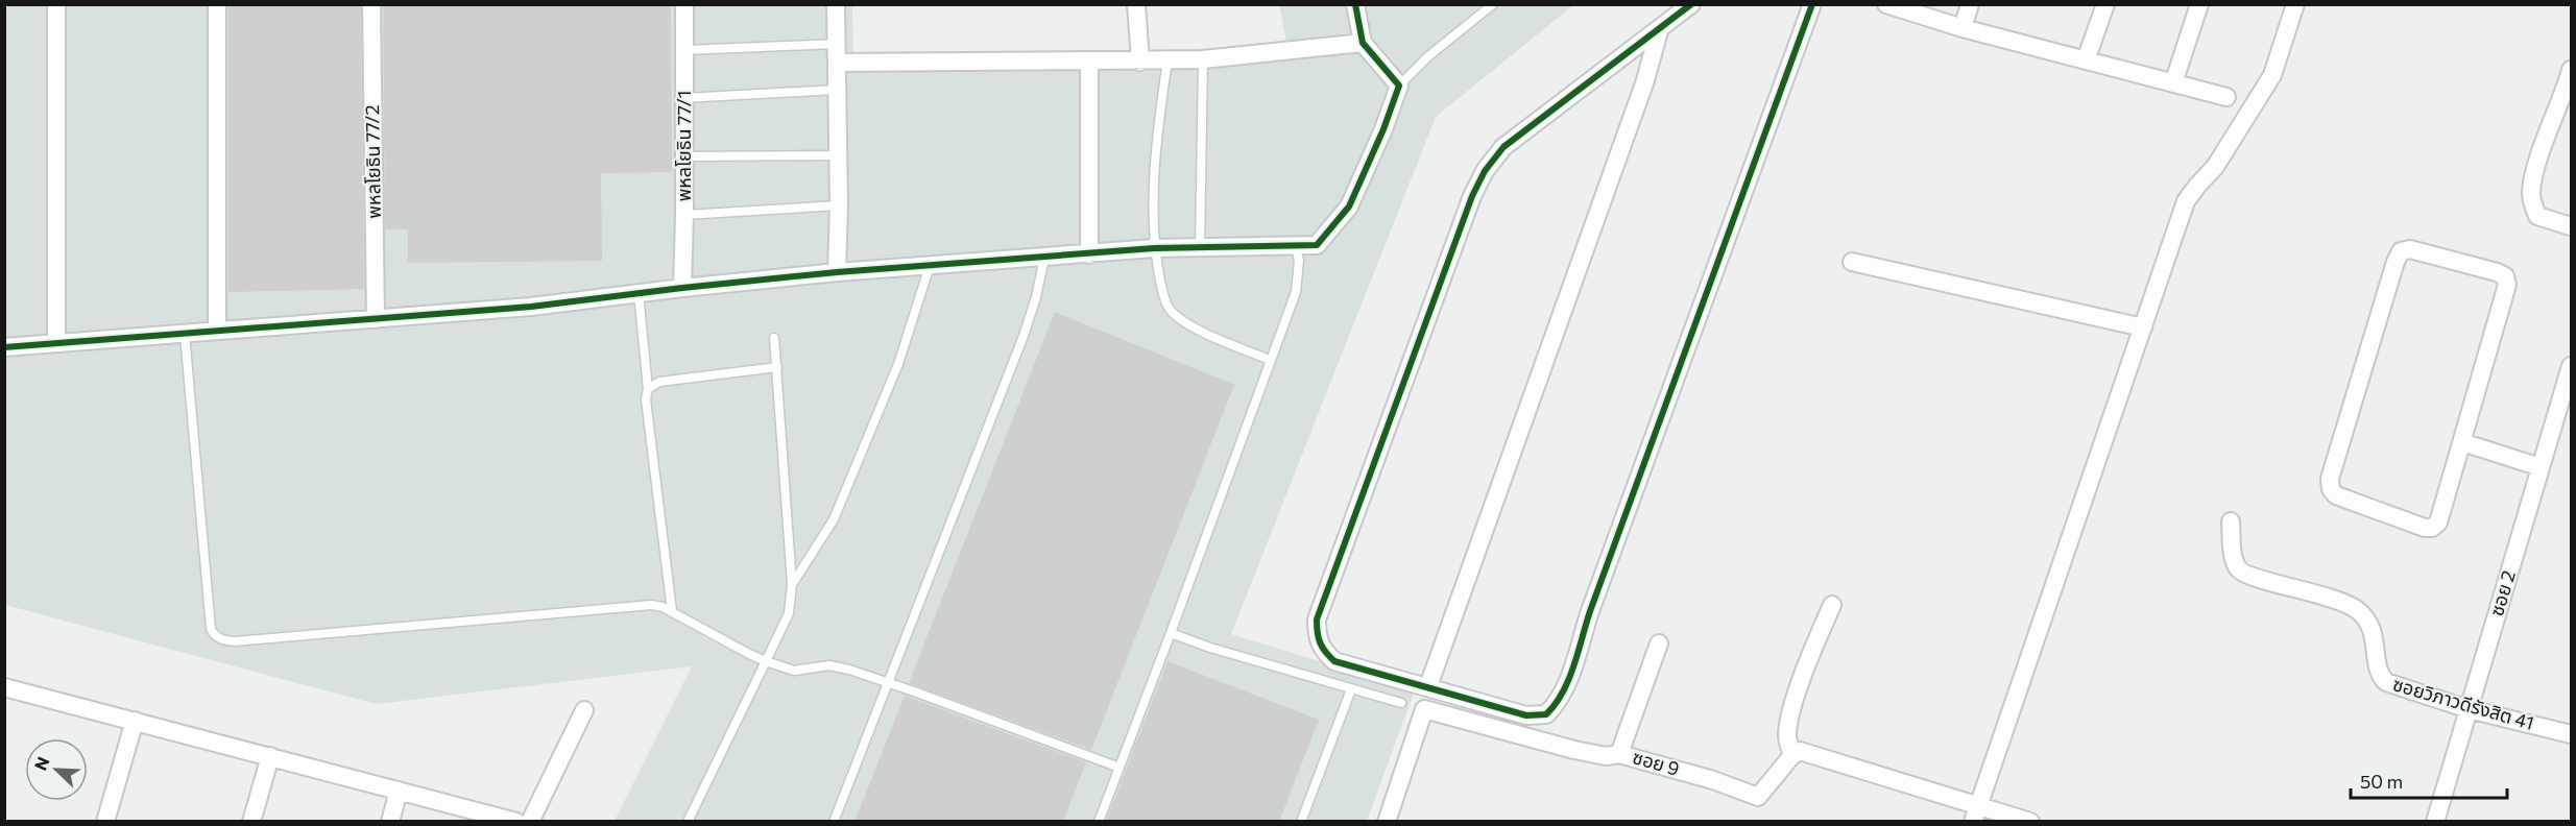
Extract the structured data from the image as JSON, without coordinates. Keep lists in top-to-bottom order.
{
  "streets": {
    "street": [
      "พหลโยธิน 77/1",
      "พหลโยธิน 77/2",
      "ซอย 2",
      "ซอยวิภาวดีรังสิต 41",
      "ซอย 9"
    ]
  },
  "crossings": [
    ["ซอย 2", "ซอยวิภาวดีรังสิต 41"]
  ],
  "scale_bar": "50 m",
  "north": "top left"
}
